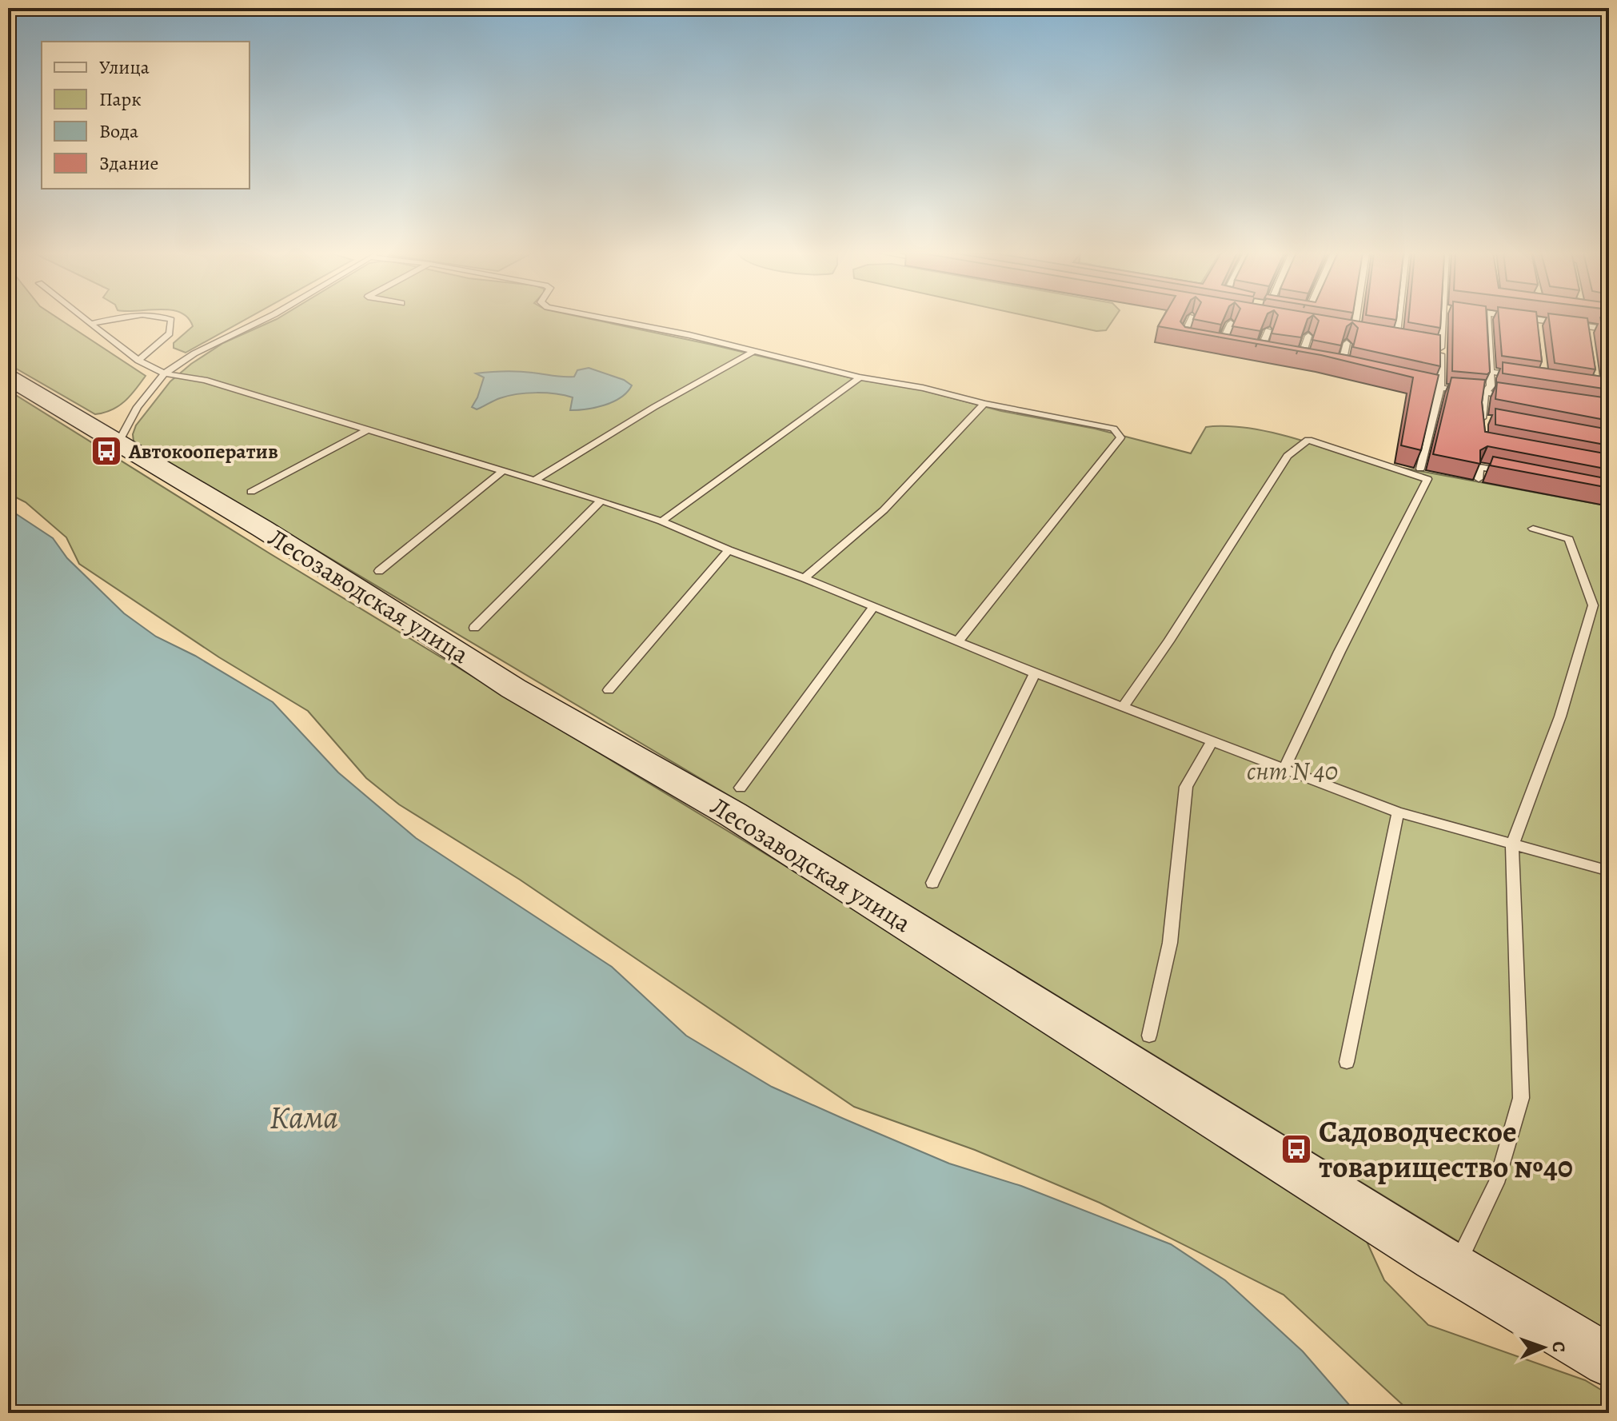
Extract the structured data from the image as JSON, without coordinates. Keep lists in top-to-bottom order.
{
  "streets": {
    "street": ["Лесозаводская улица"]
  },
  "water": ["Кама"],
  "parks": ["снт N 40"],
  "places": {
    "bus stop": ["Автокооператив", "Садоводческое товарищество №40"]
  },
  "legend": [
    "Улица",
    "Парк",
    "Вода",
    "Здание"
  ],
  "north": "right"
}
